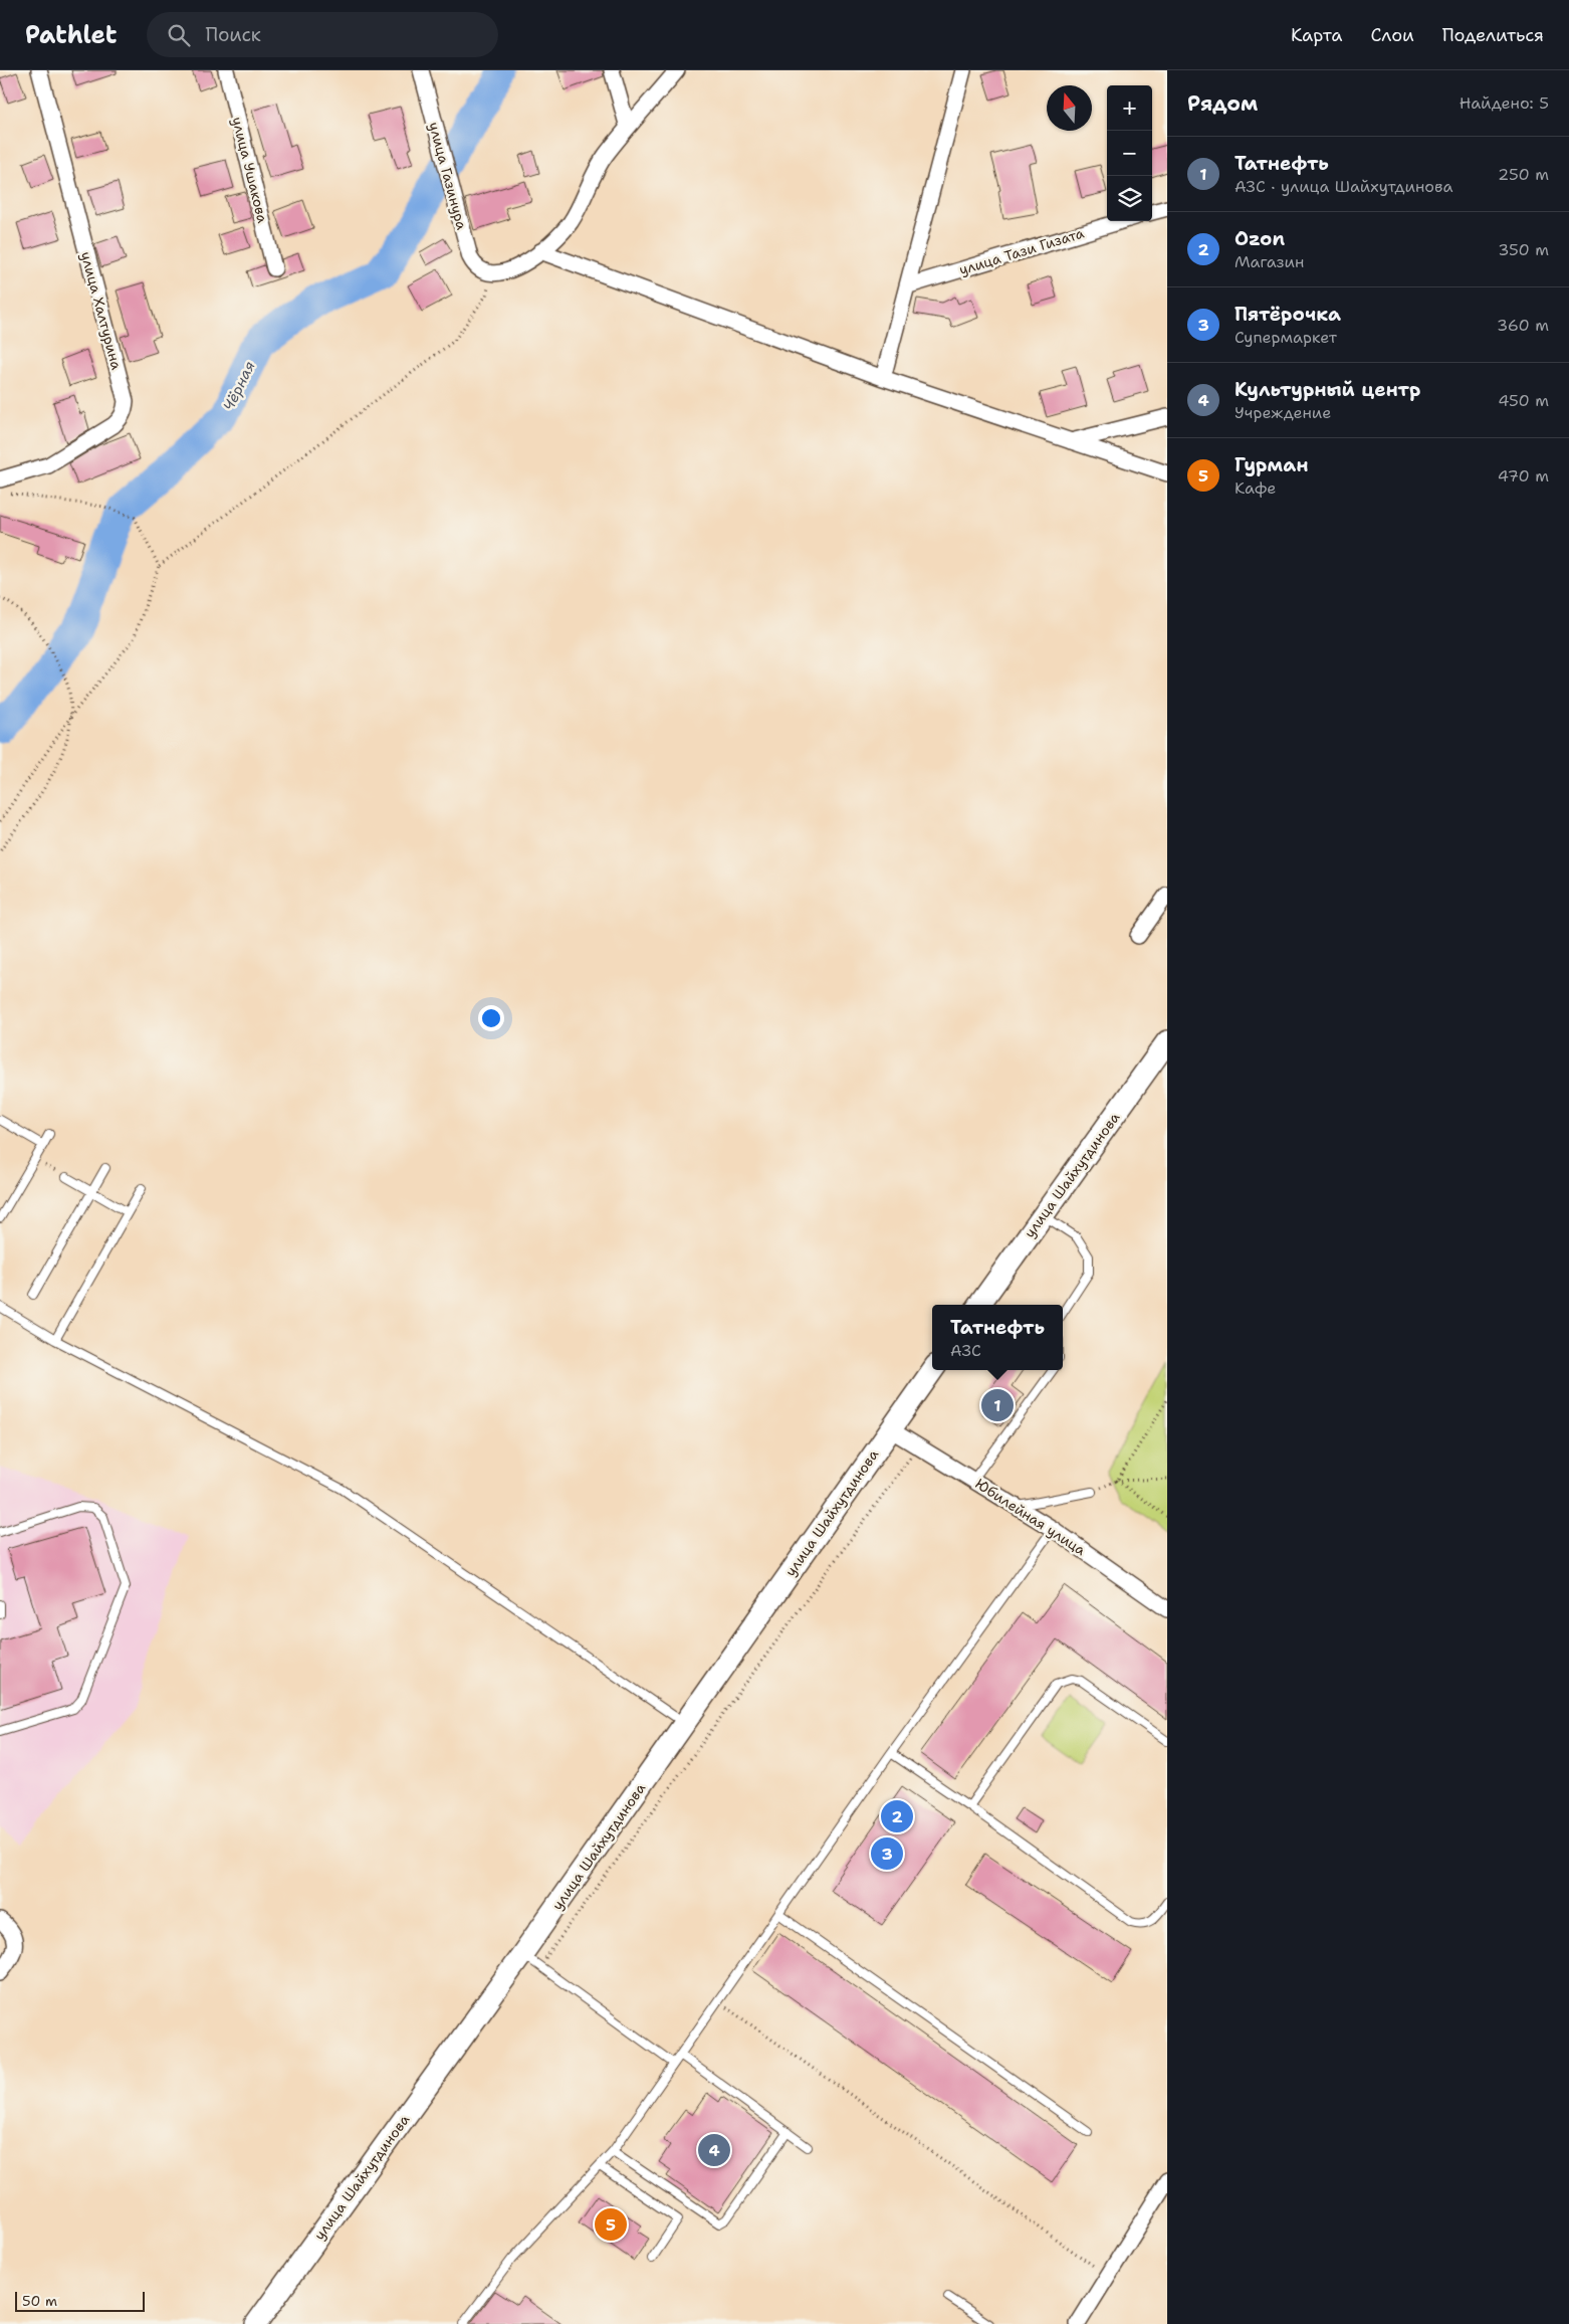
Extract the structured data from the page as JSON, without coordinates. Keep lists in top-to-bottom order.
{
  "streets": {
    "main road": ["улица Шайхутдинова"],
    "street": [
      "улица Ушакова",
      "улица Газинура",
      "улица Тази Гизата",
      "улица Халтурина",
      "Юбилейная улица"
    ]
  },
  "crossings": [
    ["улица Шайхутдинова", "Юбилейная улица"]
  ],
  "water": ["Чёрная"],
  "scale_bar": "50 m",
  "north": "top",
  "page": {
    "header": "Pathlet",
    "search": "Поиск",
    "nav": ["Карта", "Слои", "Поделиться"],
    "heading": ["Рядом", "Найдено: 5"],
    "map_buttons": ["+", "−"],
    "list": [
      {
        "mark": "1",
        "name": "Татнефть",
        "note": "АЗС · улица Шайхутдинова",
        "value": "250 m"
      },
      {
        "mark": "2",
        "name": "Ozon",
        "note": "Магазин",
        "value": "350 m"
      },
      {
        "mark": "3",
        "name": "Пятёрочка",
        "note": "Супермаркет",
        "value": "360 m"
      },
      {
        "mark": "4",
        "name": "Культурный центр",
        "note": "Учреждение",
        "value": "450 m"
      },
      {
        "mark": "5",
        "name": "Гурман",
        "note": "Кафе",
        "value": "470 m"
      }
    ],
    "popup": ["Татнефть", "АЗС"],
    "pins": [
      "1",
      "2",
      "3",
      "4",
      "5"
    ],
    "scale": "50 m"
  }
}
